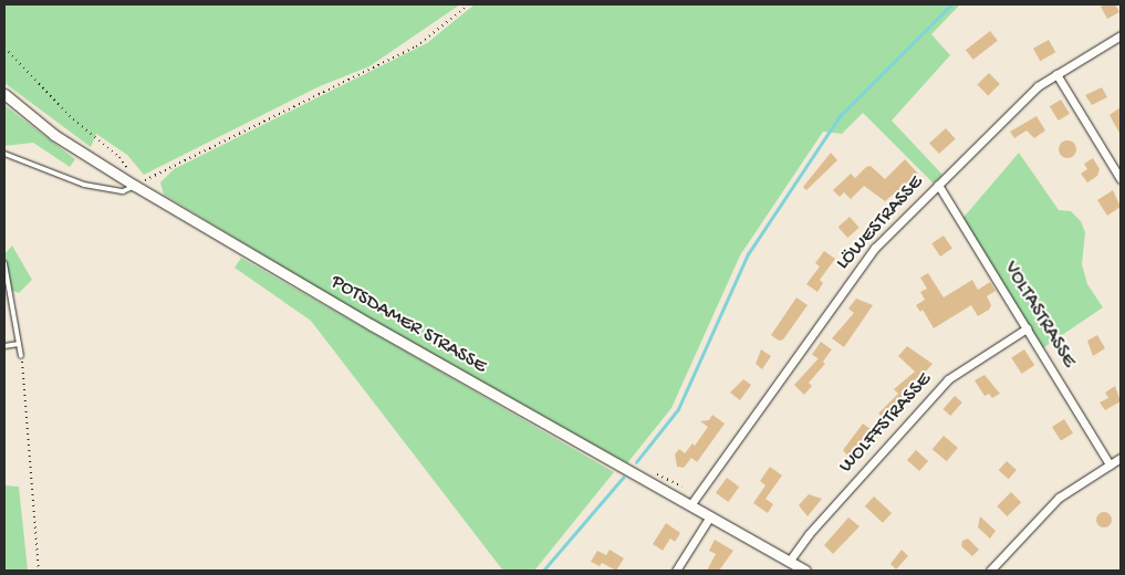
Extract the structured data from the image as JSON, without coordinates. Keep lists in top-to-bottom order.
{
  "streets": {
    "street": [
      "LÖWESTRASSE",
      "VOLTASTRASSE",
      "POTSDAMER STRASSE",
      "WOLFFSTRASSE"
    ]
  },
  "crossings": [
    ["LÖWESTRASSE", "VOLTASTRASSE"],
    ["LÖWESTRASSE", "POTSDAMER STRASSE"],
    ["VOLTASTRASSE", "WOLFFSTRASSE"],
    ["POTSDAMER STRASSE", "WOLFFSTRASSE"]
  ]
}
